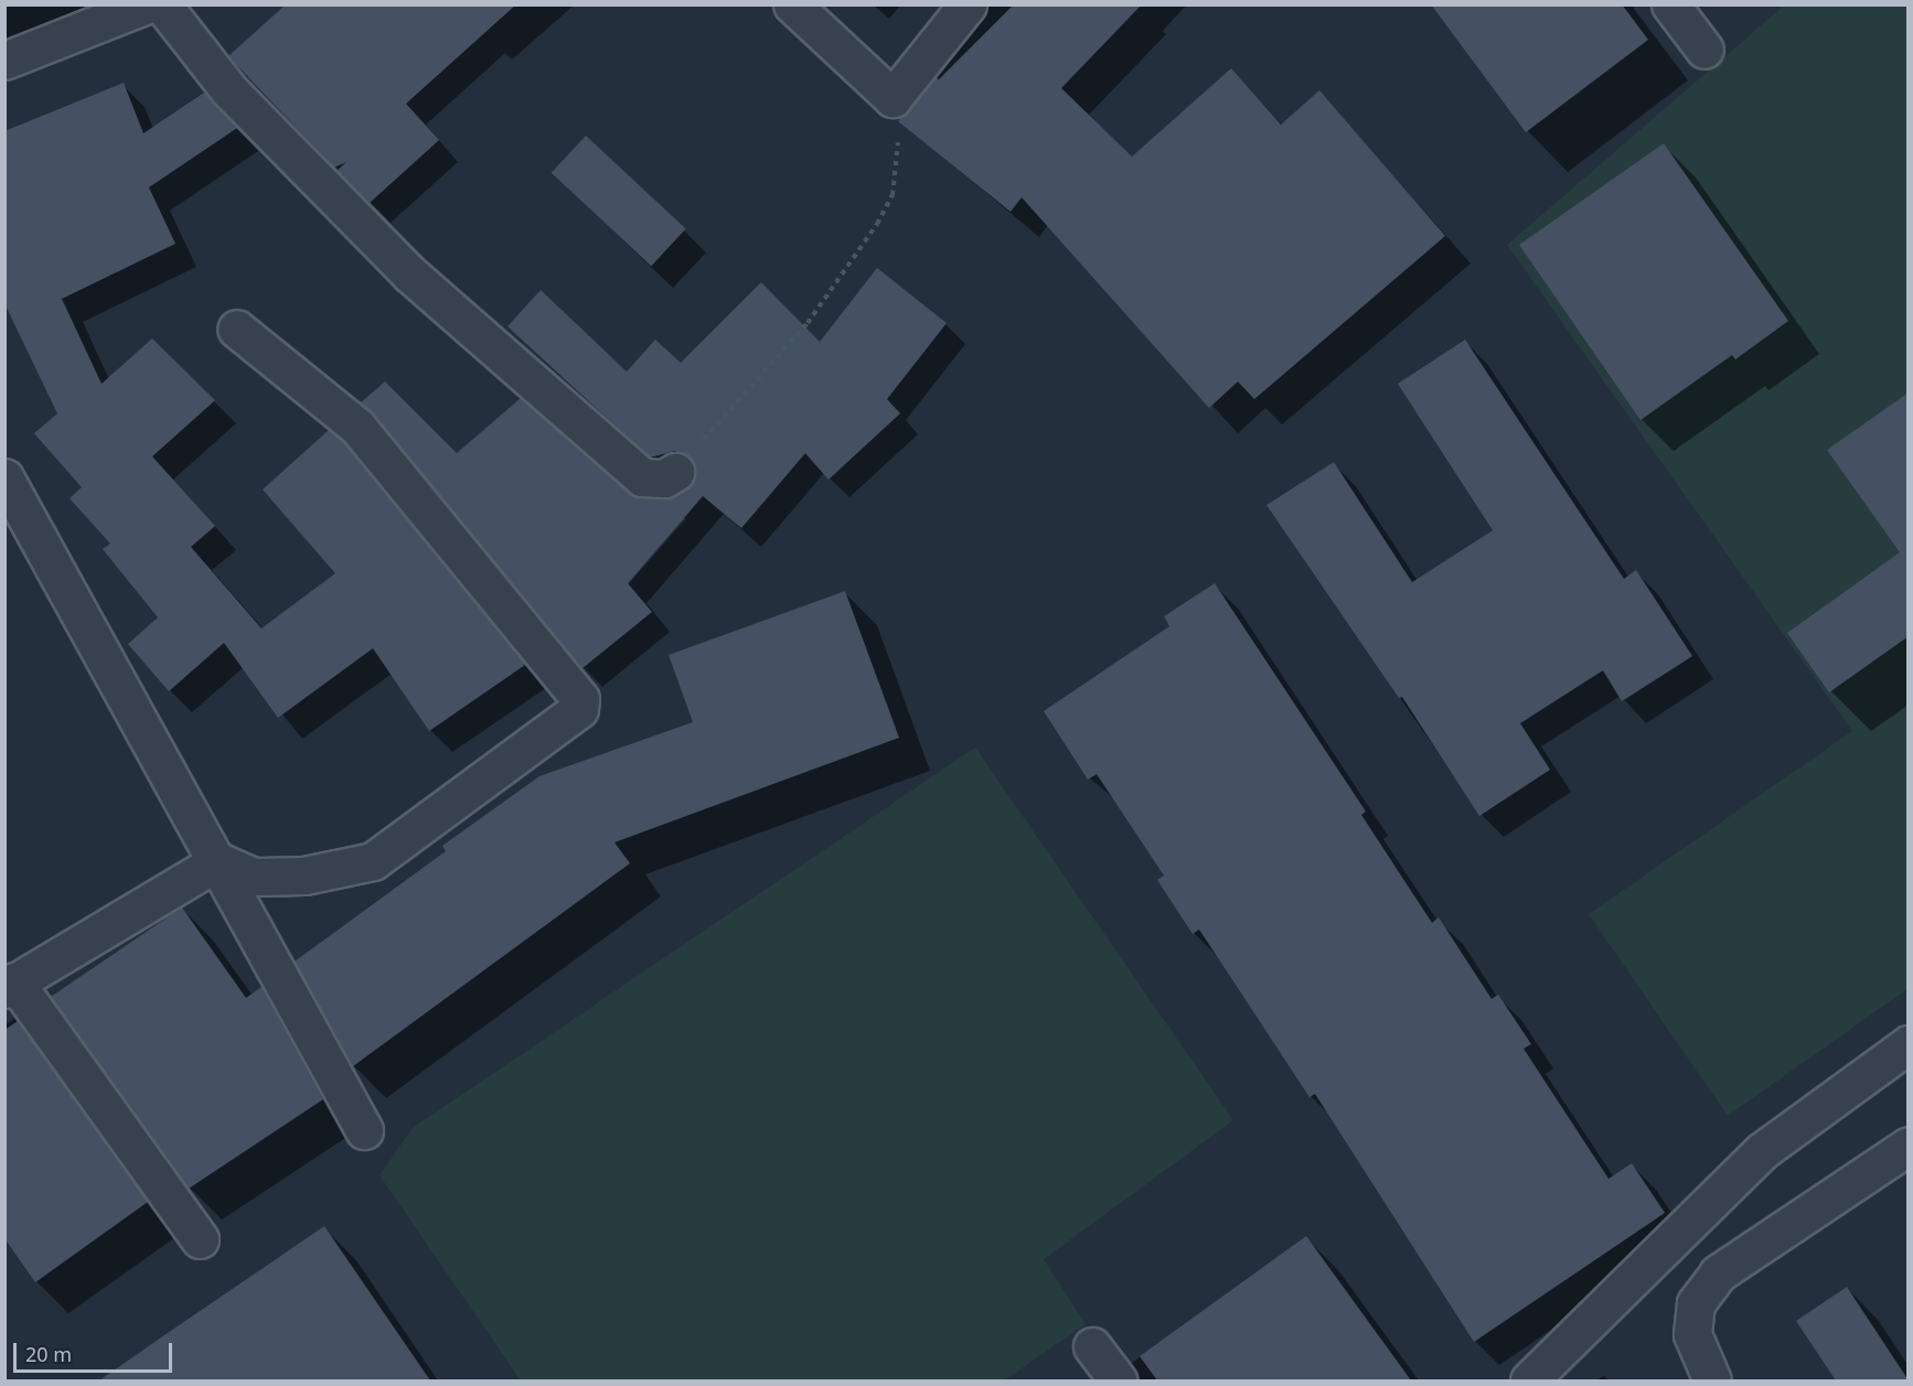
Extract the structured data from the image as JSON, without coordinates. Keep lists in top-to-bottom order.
{
  "scale_bar": "20 m"
}
